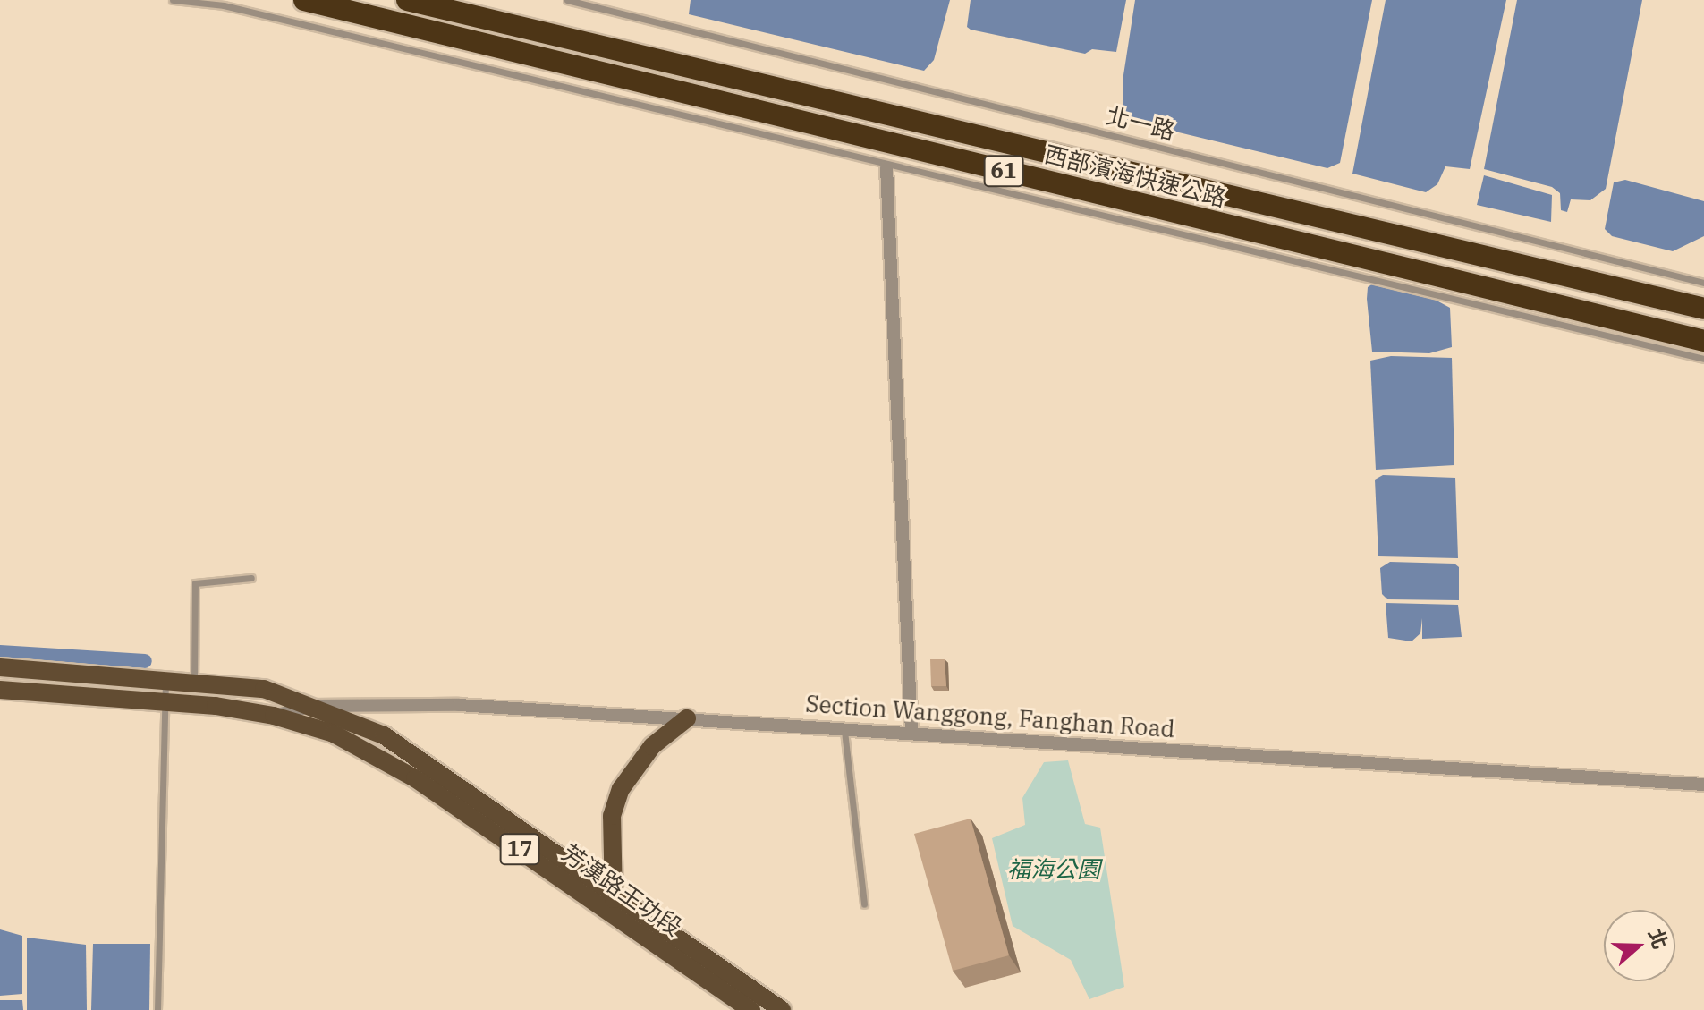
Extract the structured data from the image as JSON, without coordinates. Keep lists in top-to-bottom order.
{
  "streets": {
    "highway": ["61", "西部濱海快速公路"],
    "main road": ["17", "芳漢路王功段"],
    "street": ["Section Wanggong, Fanghan Road"],
    "lane": ["北一路"]
  },
  "crossings": [
    ["Section Wanggong, Fanghan Road", "17"],
    ["Section Wanggong, Fanghan Road", "芳漢路王功段"],
    ["17", "芳漢路王功段"]
  ],
  "parks": ["福海公園"],
  "north": "right"
}
